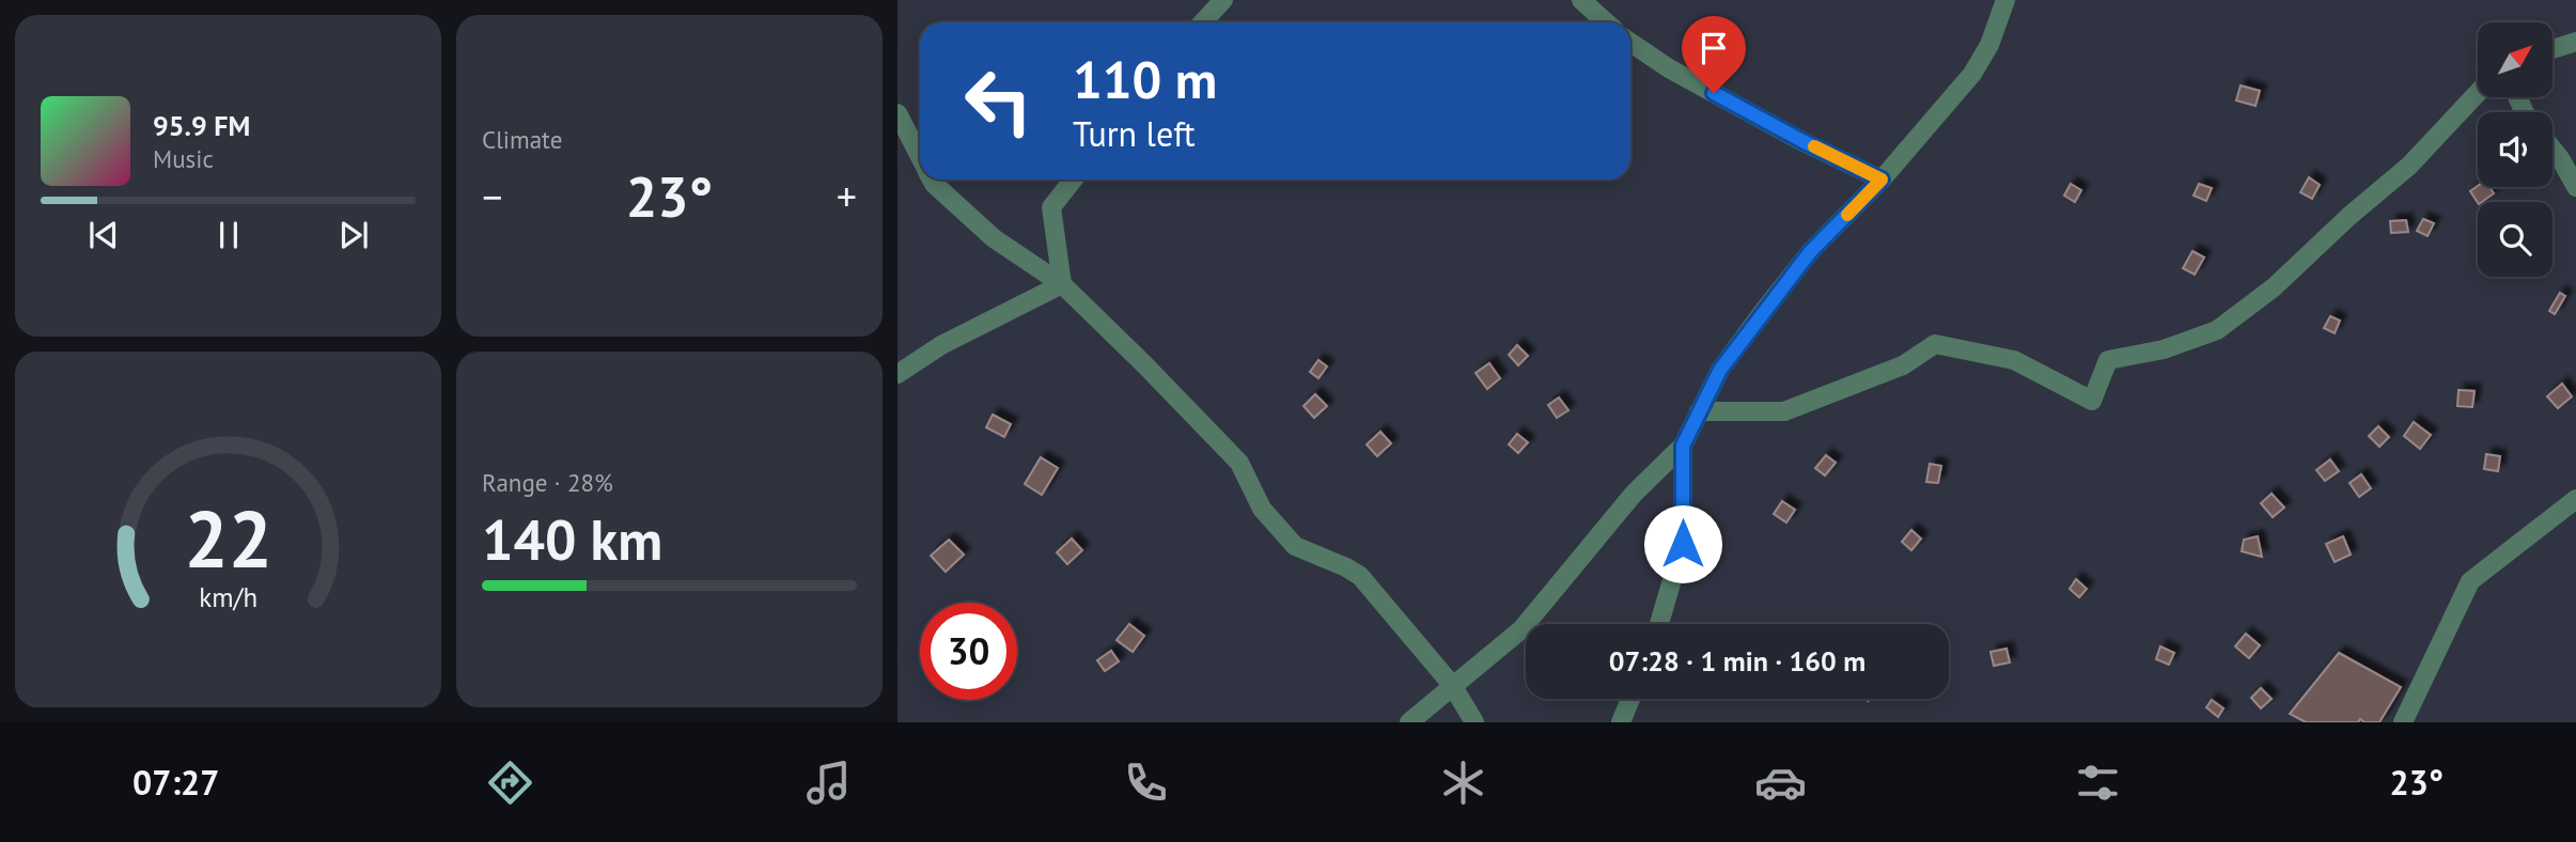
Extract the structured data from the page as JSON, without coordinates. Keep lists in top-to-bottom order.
{
  "north": "top right",
  "page": {
    "tile": [
      "Climate",
      ["Range · 28%", "140 km"]
    ],
    "turn": ["110 m", "Turn left"],
    "song": ["95.9 FM", "Music"],
    "heat": ["−", "23°", "+"],
    "limit": "30",
    "trip": "07:28 · 1 min · 160 m",
    "tabs": ["07:27", "23°"],
    "gauge": ["22", "km/h"]
  }
}
